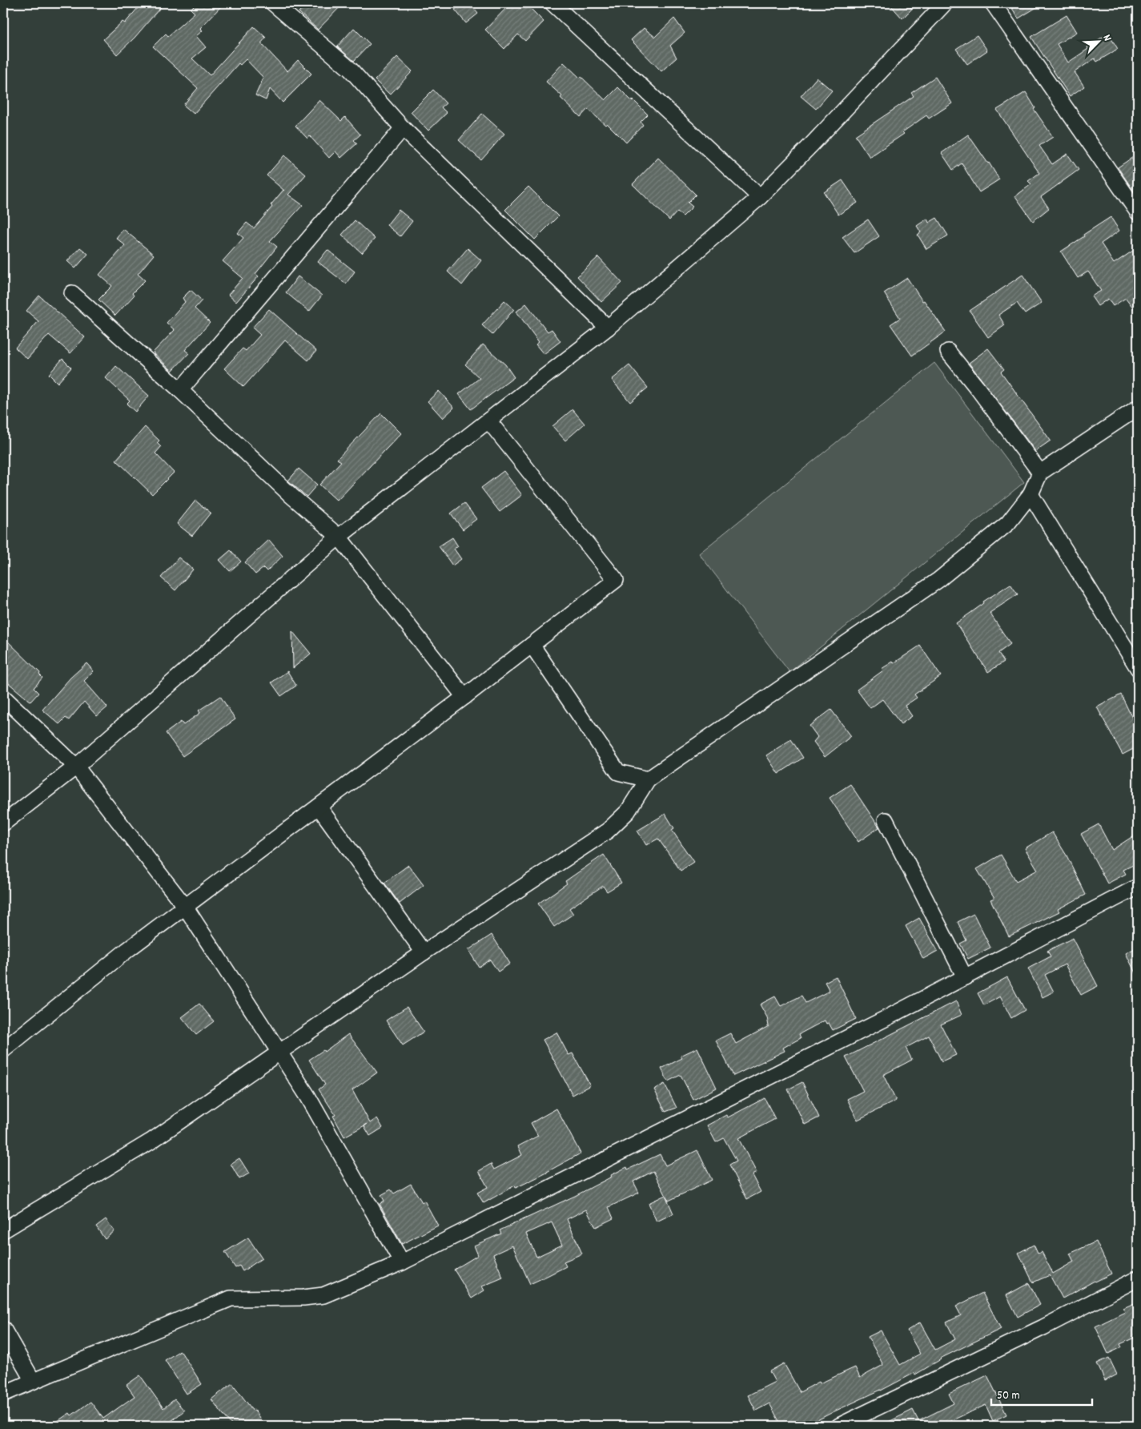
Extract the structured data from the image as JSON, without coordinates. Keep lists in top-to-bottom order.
{
  "scale_bar": "50 m",
  "north": "top right"
}
